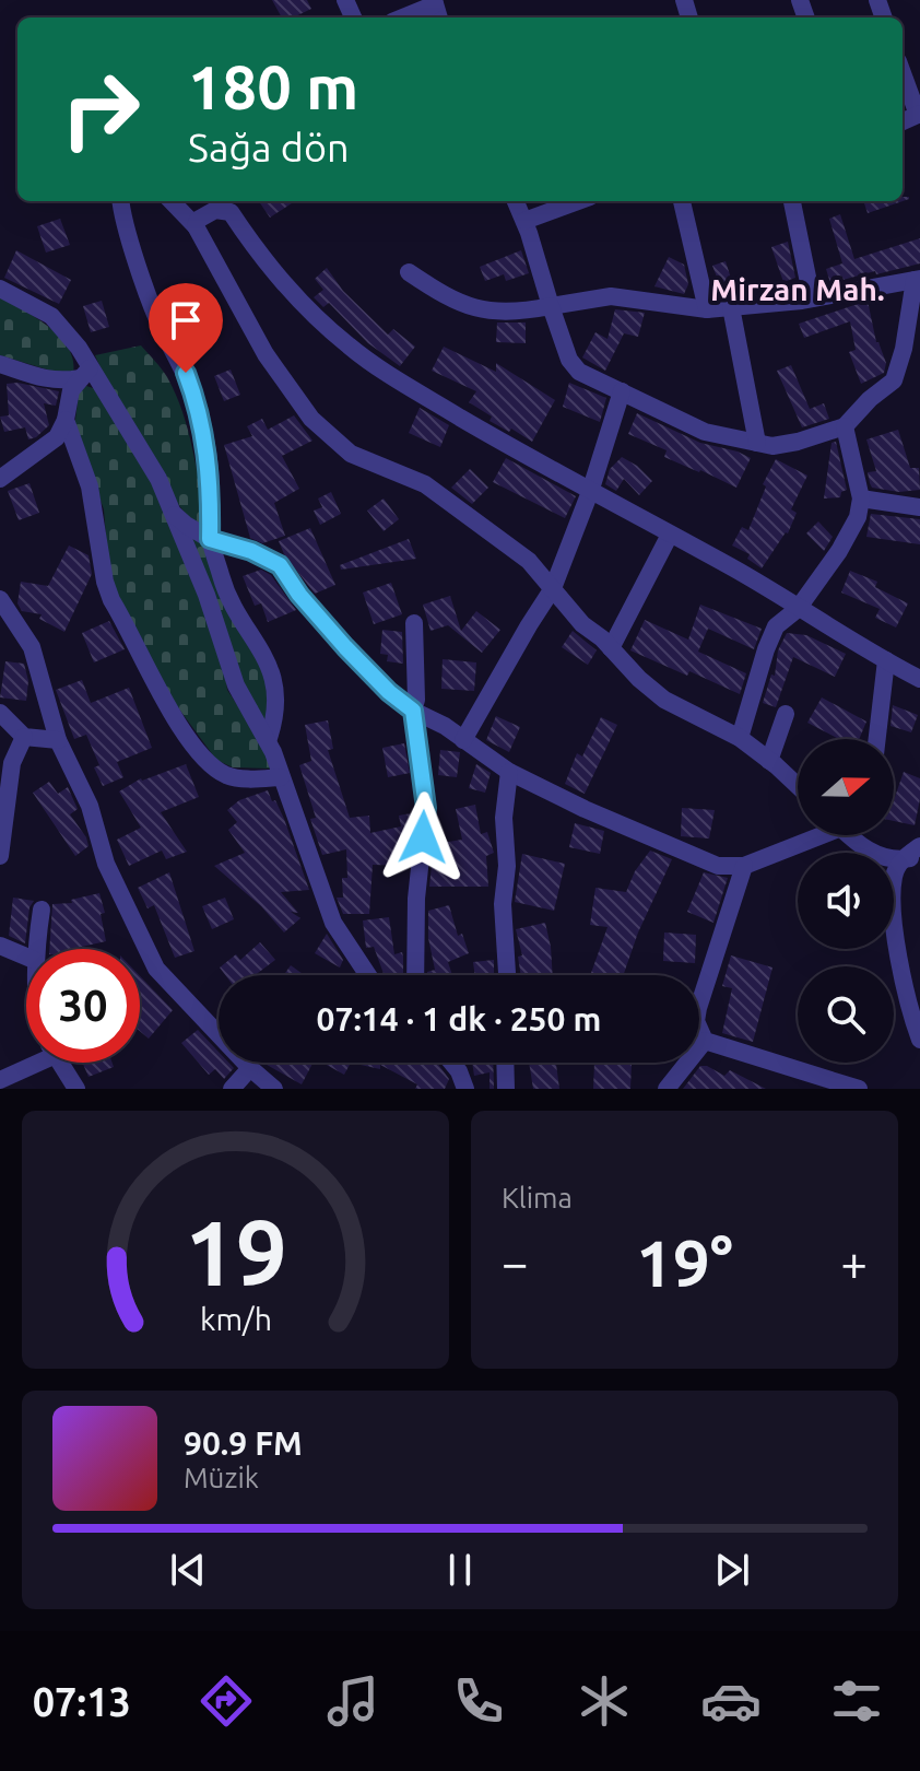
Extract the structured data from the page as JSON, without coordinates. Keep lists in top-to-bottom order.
{
  "districts": ["Mirzan Mah."],
  "north": "right",
  "page": {
    "turn": ["180 m", "Sağa dön"],
    "limit": "30",
    "trip": "07:14 · 1 dk · 250 m",
    "tile": "Klima",
    "heat": ["−", "19°", "+"],
    "song": ["90.9 FM", "Müzik"],
    "tabs": "07:13",
    "gauge": ["19", "km/h"]
  }
}
